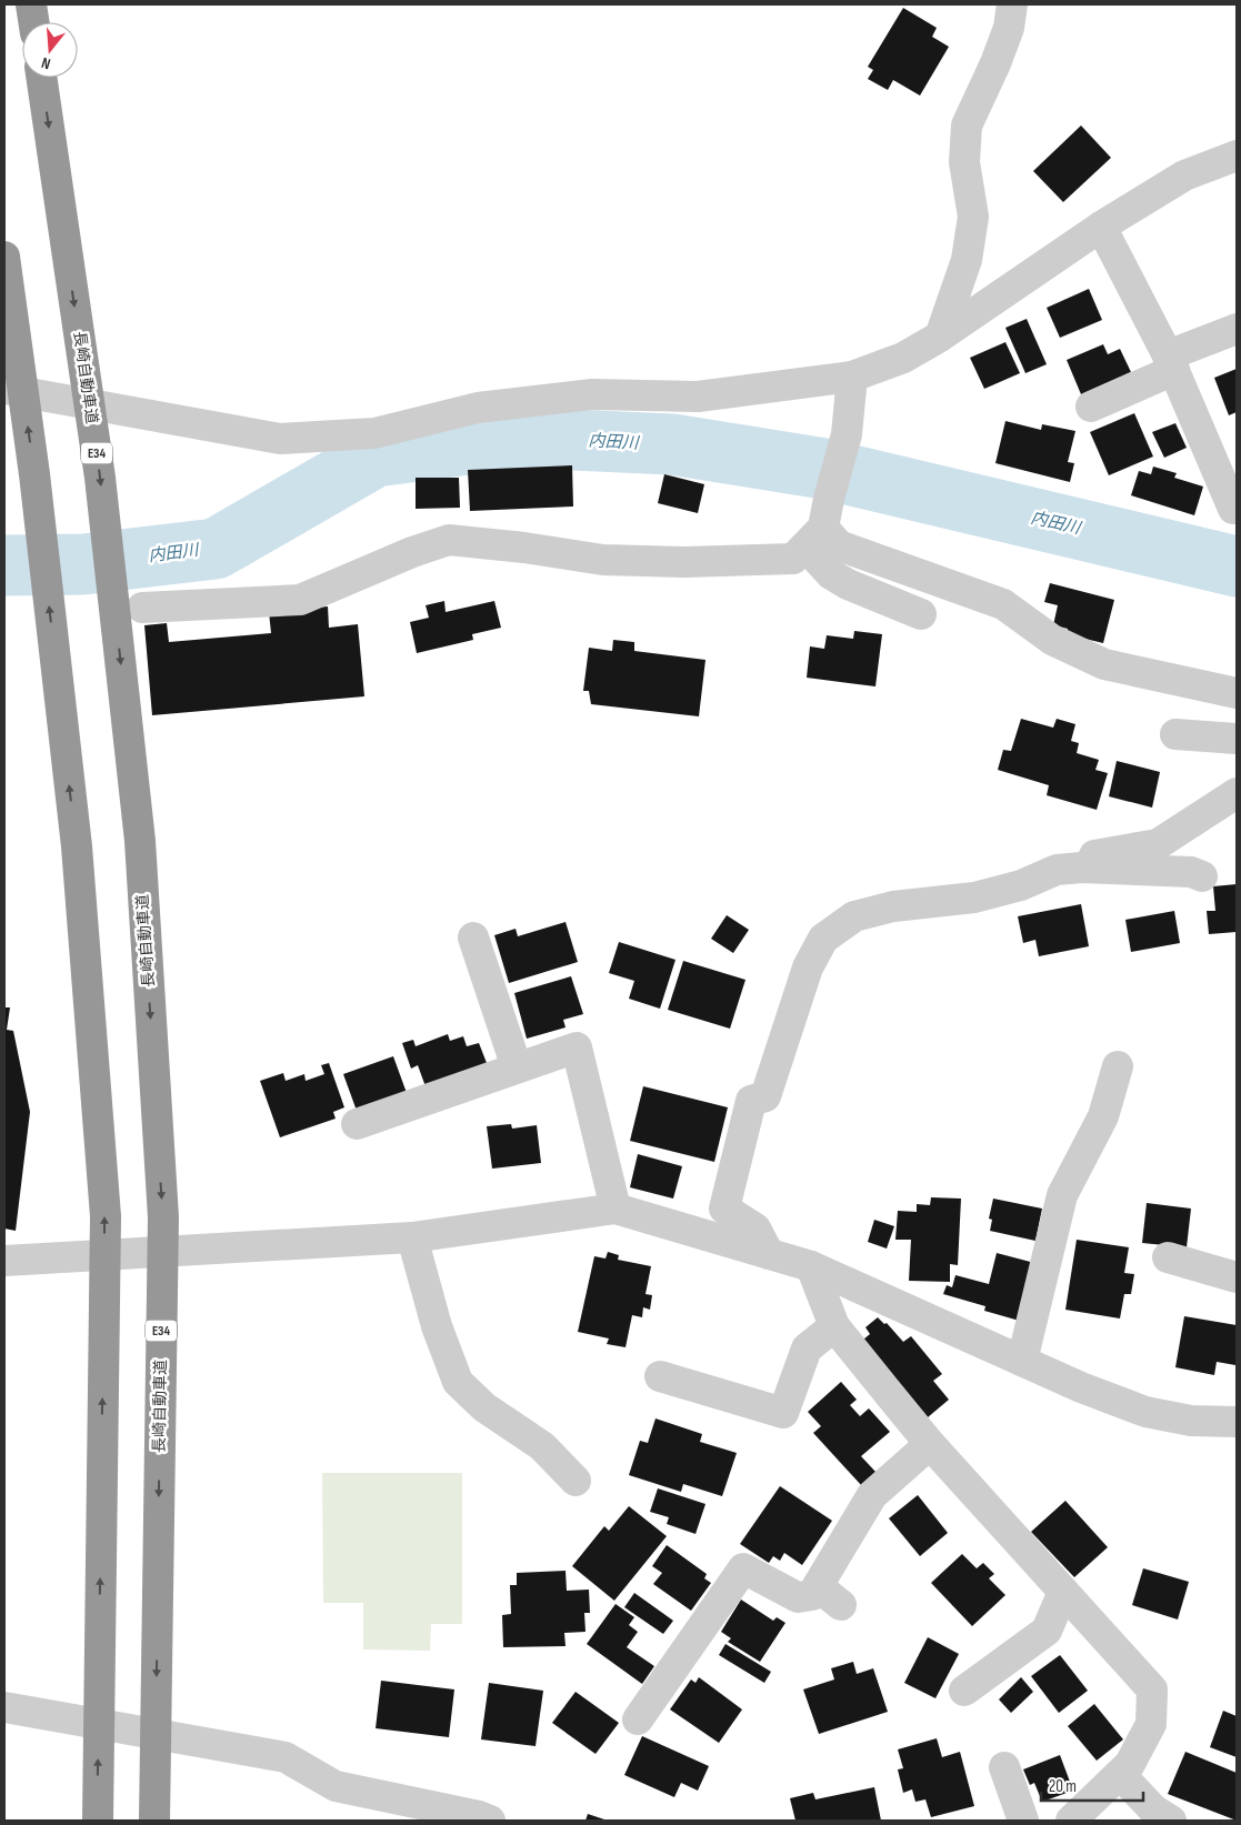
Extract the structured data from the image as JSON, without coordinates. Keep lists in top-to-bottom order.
{
  "streets": {
    "highway": ["長崎自動車道", "E34"]
  },
  "water": ["内田川"],
  "scale_bar": "20 m",
  "north": "bottom"
}
